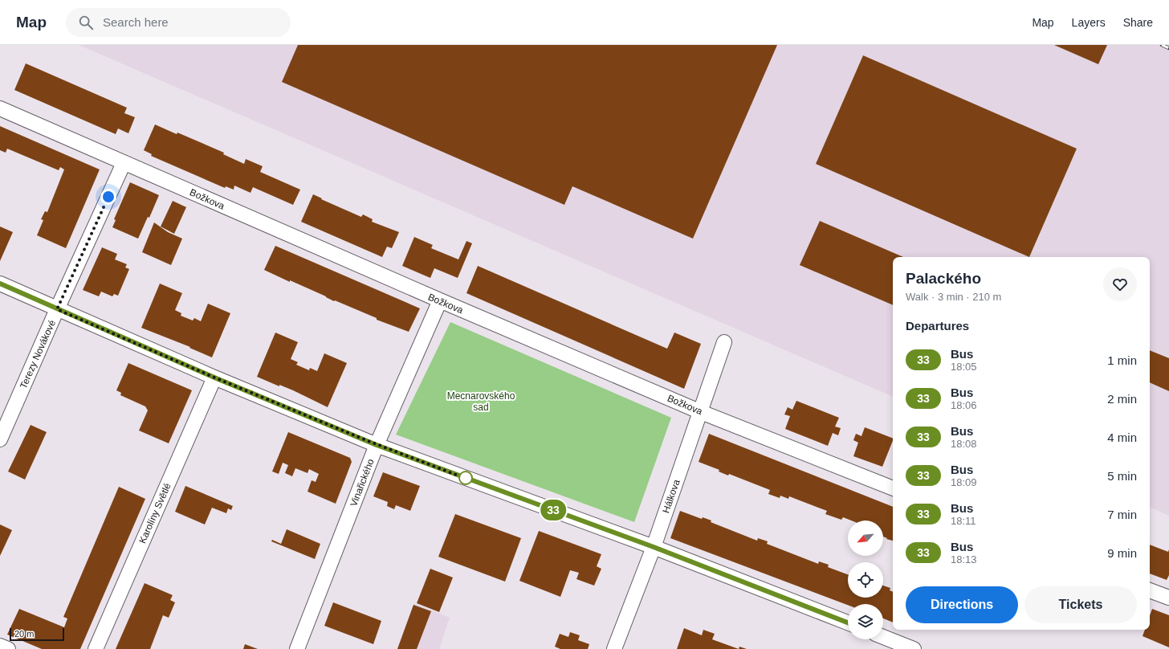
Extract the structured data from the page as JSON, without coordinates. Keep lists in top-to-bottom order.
{
  "streets": {
    "street": [
      "Božkova",
      "Terezy Novákové",
      "Vinařického",
      "Hálkova",
      "Karolíny Světlé"
    ]
  },
  "crossings": [
    ["Božkova", "Terezy Novákové"],
    ["Božkova", "Vinařického"],
    ["Božkova", "Hálkova"]
  ],
  "parks": ["Mecnarovského sad"],
  "lines": ["bus line 33"],
  "scale_bar": "20 m",
  "north": "bottom left",
  "page": {
    "header": "Map",
    "search": "Search here",
    "nav": ["Map", "Layers", "Share"],
    "on_map": "33",
    "heading": [
      ["Palackého", "Walk · 3 min · 210 m"],
      "Departures"
    ],
    "list": [
      {
        "mark": "33",
        "name": "Bus",
        "note": "18:05",
        "value": "1 min"
      },
      {
        "mark": "33",
        "name": "Bus",
        "note": "18:06",
        "value": "2 min"
      },
      {
        "mark": "33",
        "name": "Bus",
        "note": "18:08",
        "value": "4 min"
      },
      {
        "mark": "33",
        "name": "Bus",
        "note": "18:09",
        "value": "5 min"
      },
      {
        "mark": "33",
        "name": "Bus",
        "note": "18:11",
        "value": "7 min"
      },
      {
        "mark": "33",
        "name": "Bus",
        "note": "18:13",
        "value": "9 min"
      }
    ],
    "buttons": ["Directions", "Tickets"],
    "scale": "20 m"
  }
}
